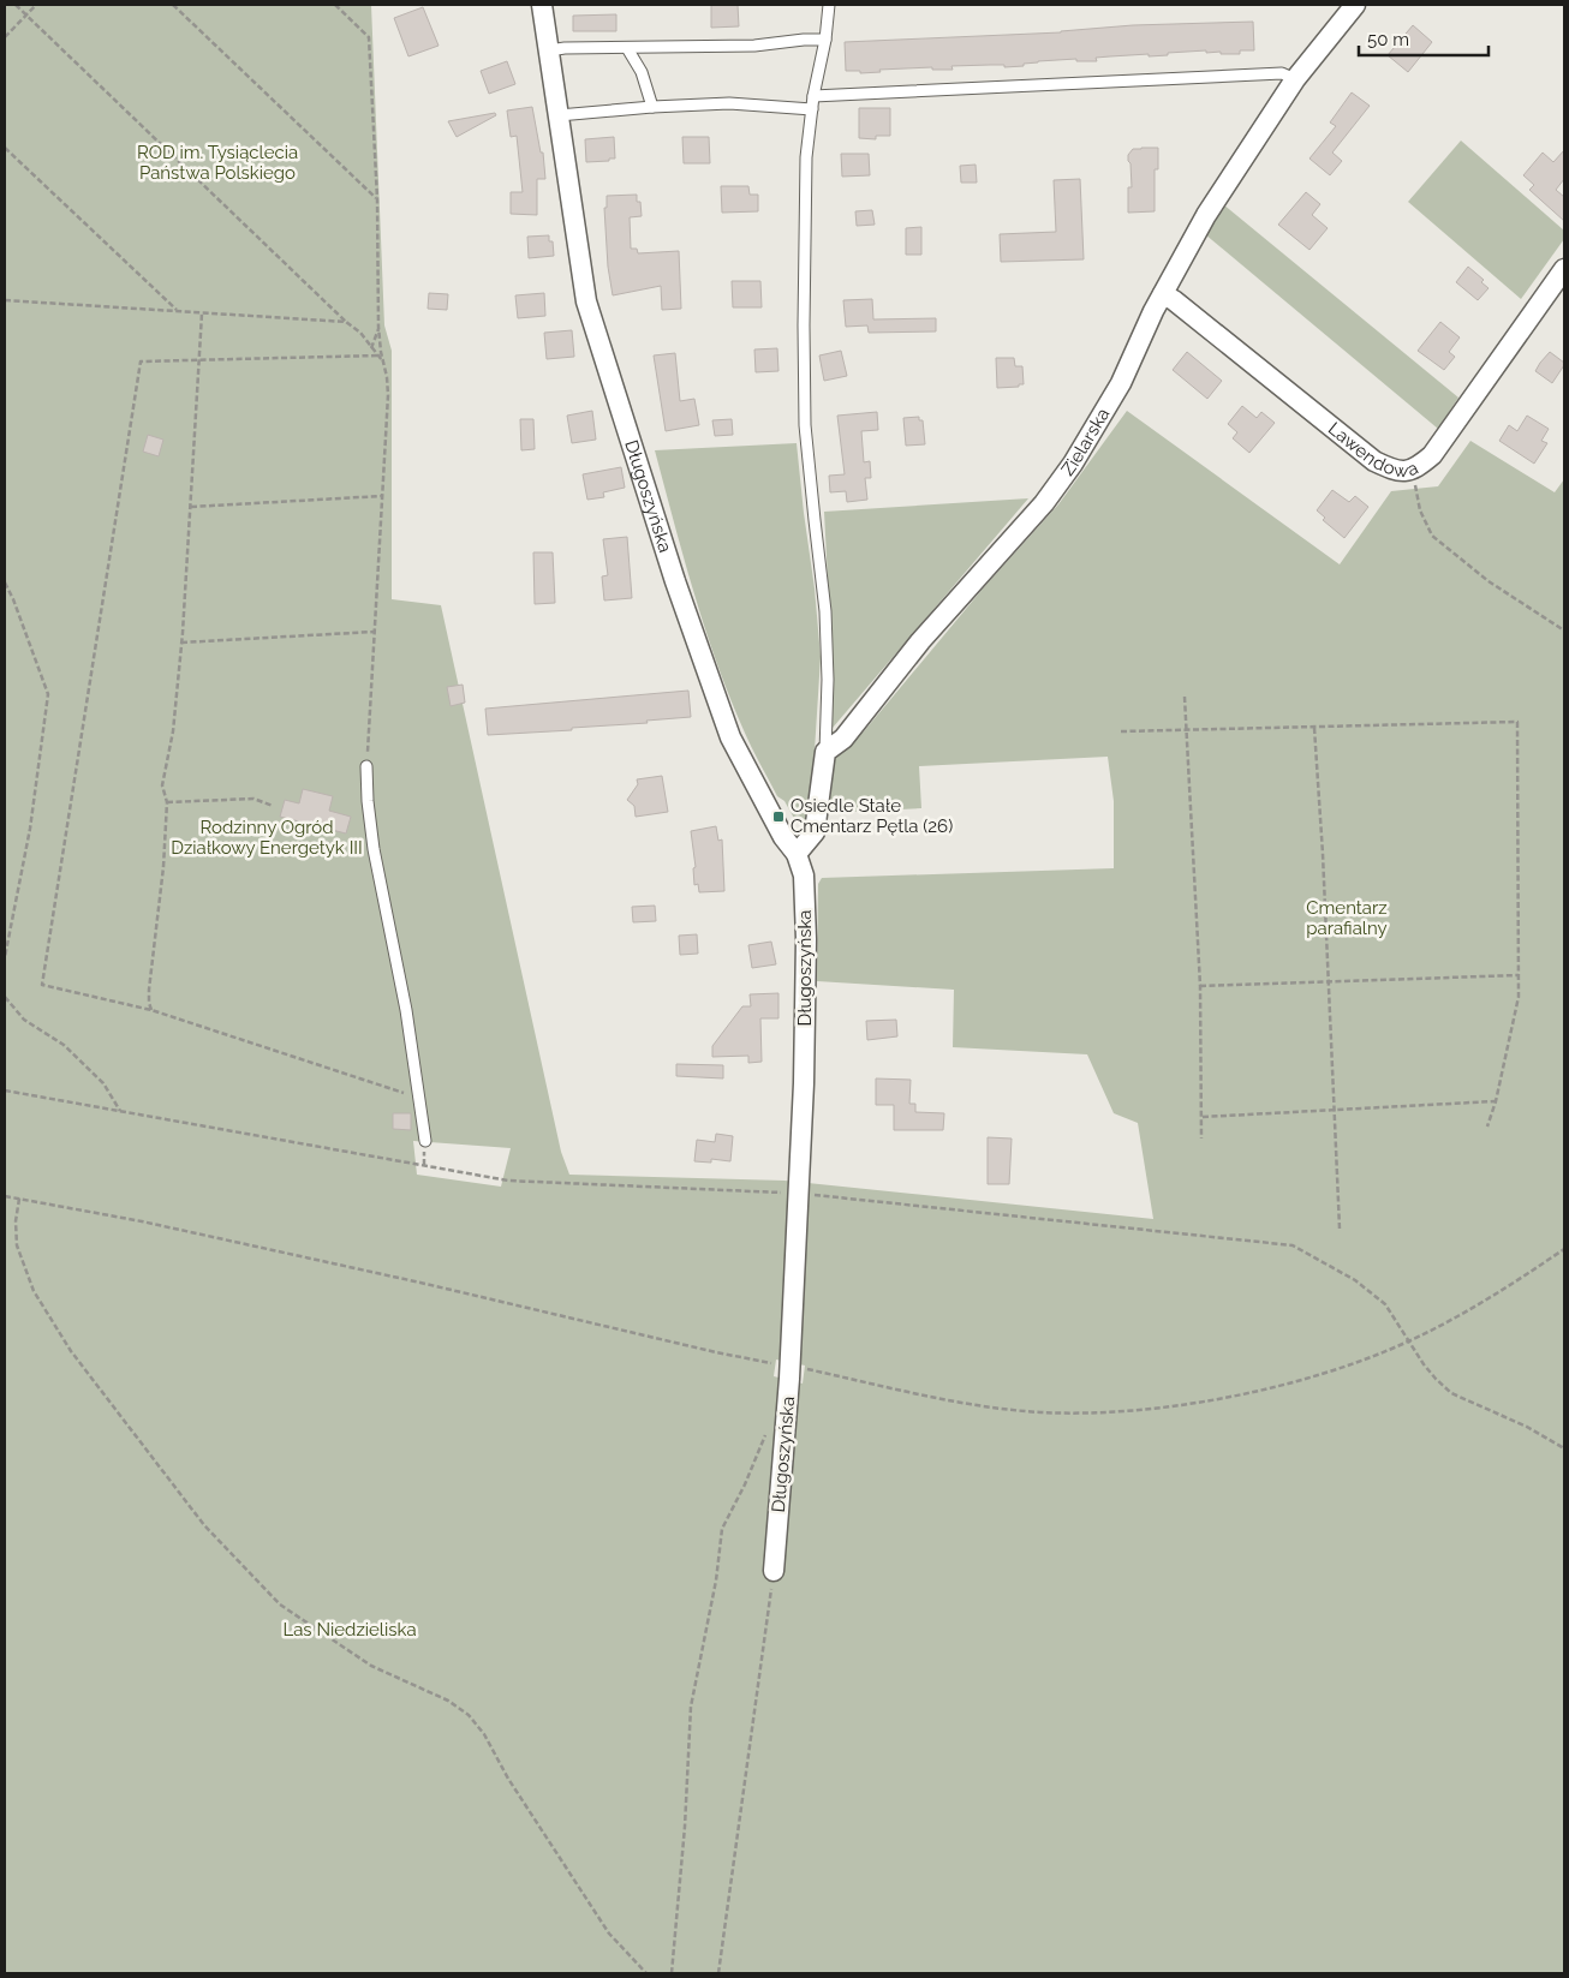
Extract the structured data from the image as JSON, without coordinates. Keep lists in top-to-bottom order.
{
  "streets": {
    "street": ["Zielarska", "Lawendowa", "Długoszyńska"]
  },
  "crossings": [
    ["Zielarska", "Lawendowa"]
  ],
  "parks": [
    "ROD im. Tysiąclecia Państwa Polskiego",
    "Rodzinny Ogród Działkowy Energetyk III",
    "Cmentarz parafialny",
    "Las Niedzieliska"
  ],
  "places": {
    "transit": ["Osiedle Stałe Cmentarz Pętla (26)"]
  },
  "scale_bar": "50 m"
}
